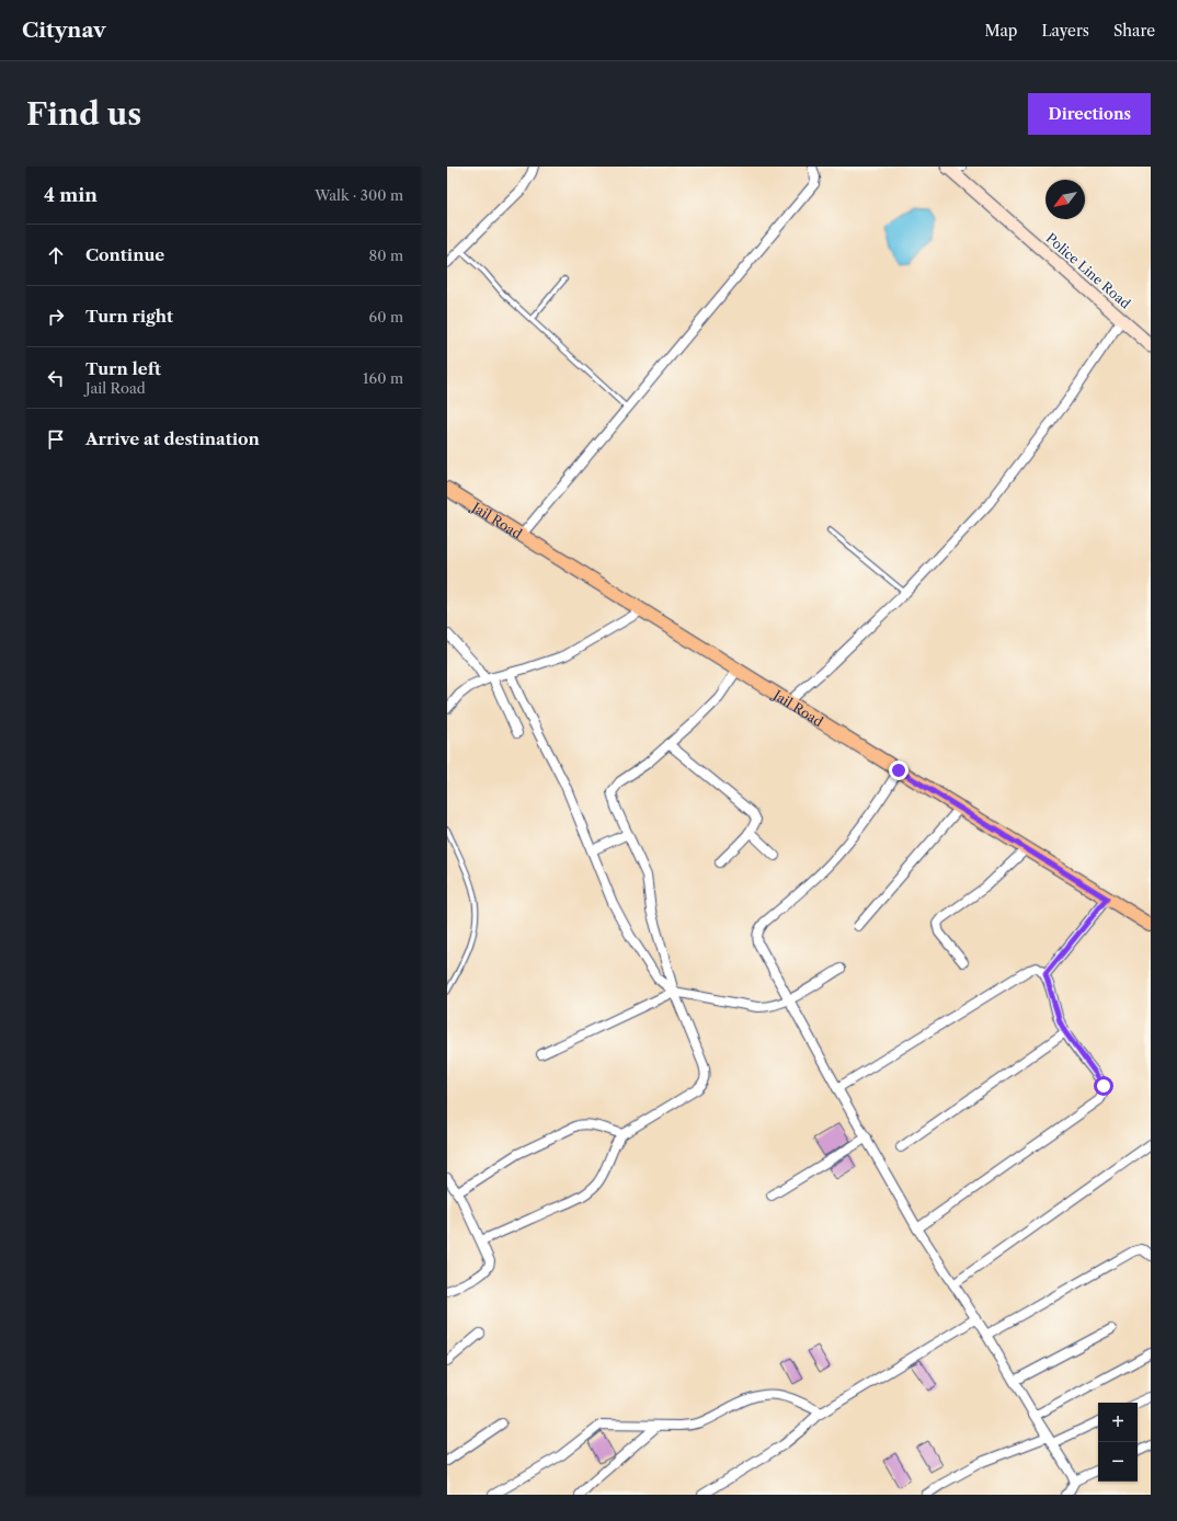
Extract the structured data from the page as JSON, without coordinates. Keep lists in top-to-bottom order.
{
  "streets": {
    "main road": ["Jail Road"],
    "street": ["Police Line Road"]
  },
  "north": "bottom left",
  "page": {
    "header": "Citynav",
    "nav": ["Map", "Layers", "Share"],
    "buttons": "Directions",
    "title": "Find us",
    "heading": ["4 min", "Walk · 300 m"],
    "list": [
      ["Continue", "80 m"],
      ["Turn right", "60 m"],
      ["Turn left", "Jail Road", "160 m"],
      "Arrive at destination"
    ],
    "map_buttons": ["+", "−"]
  }
}
